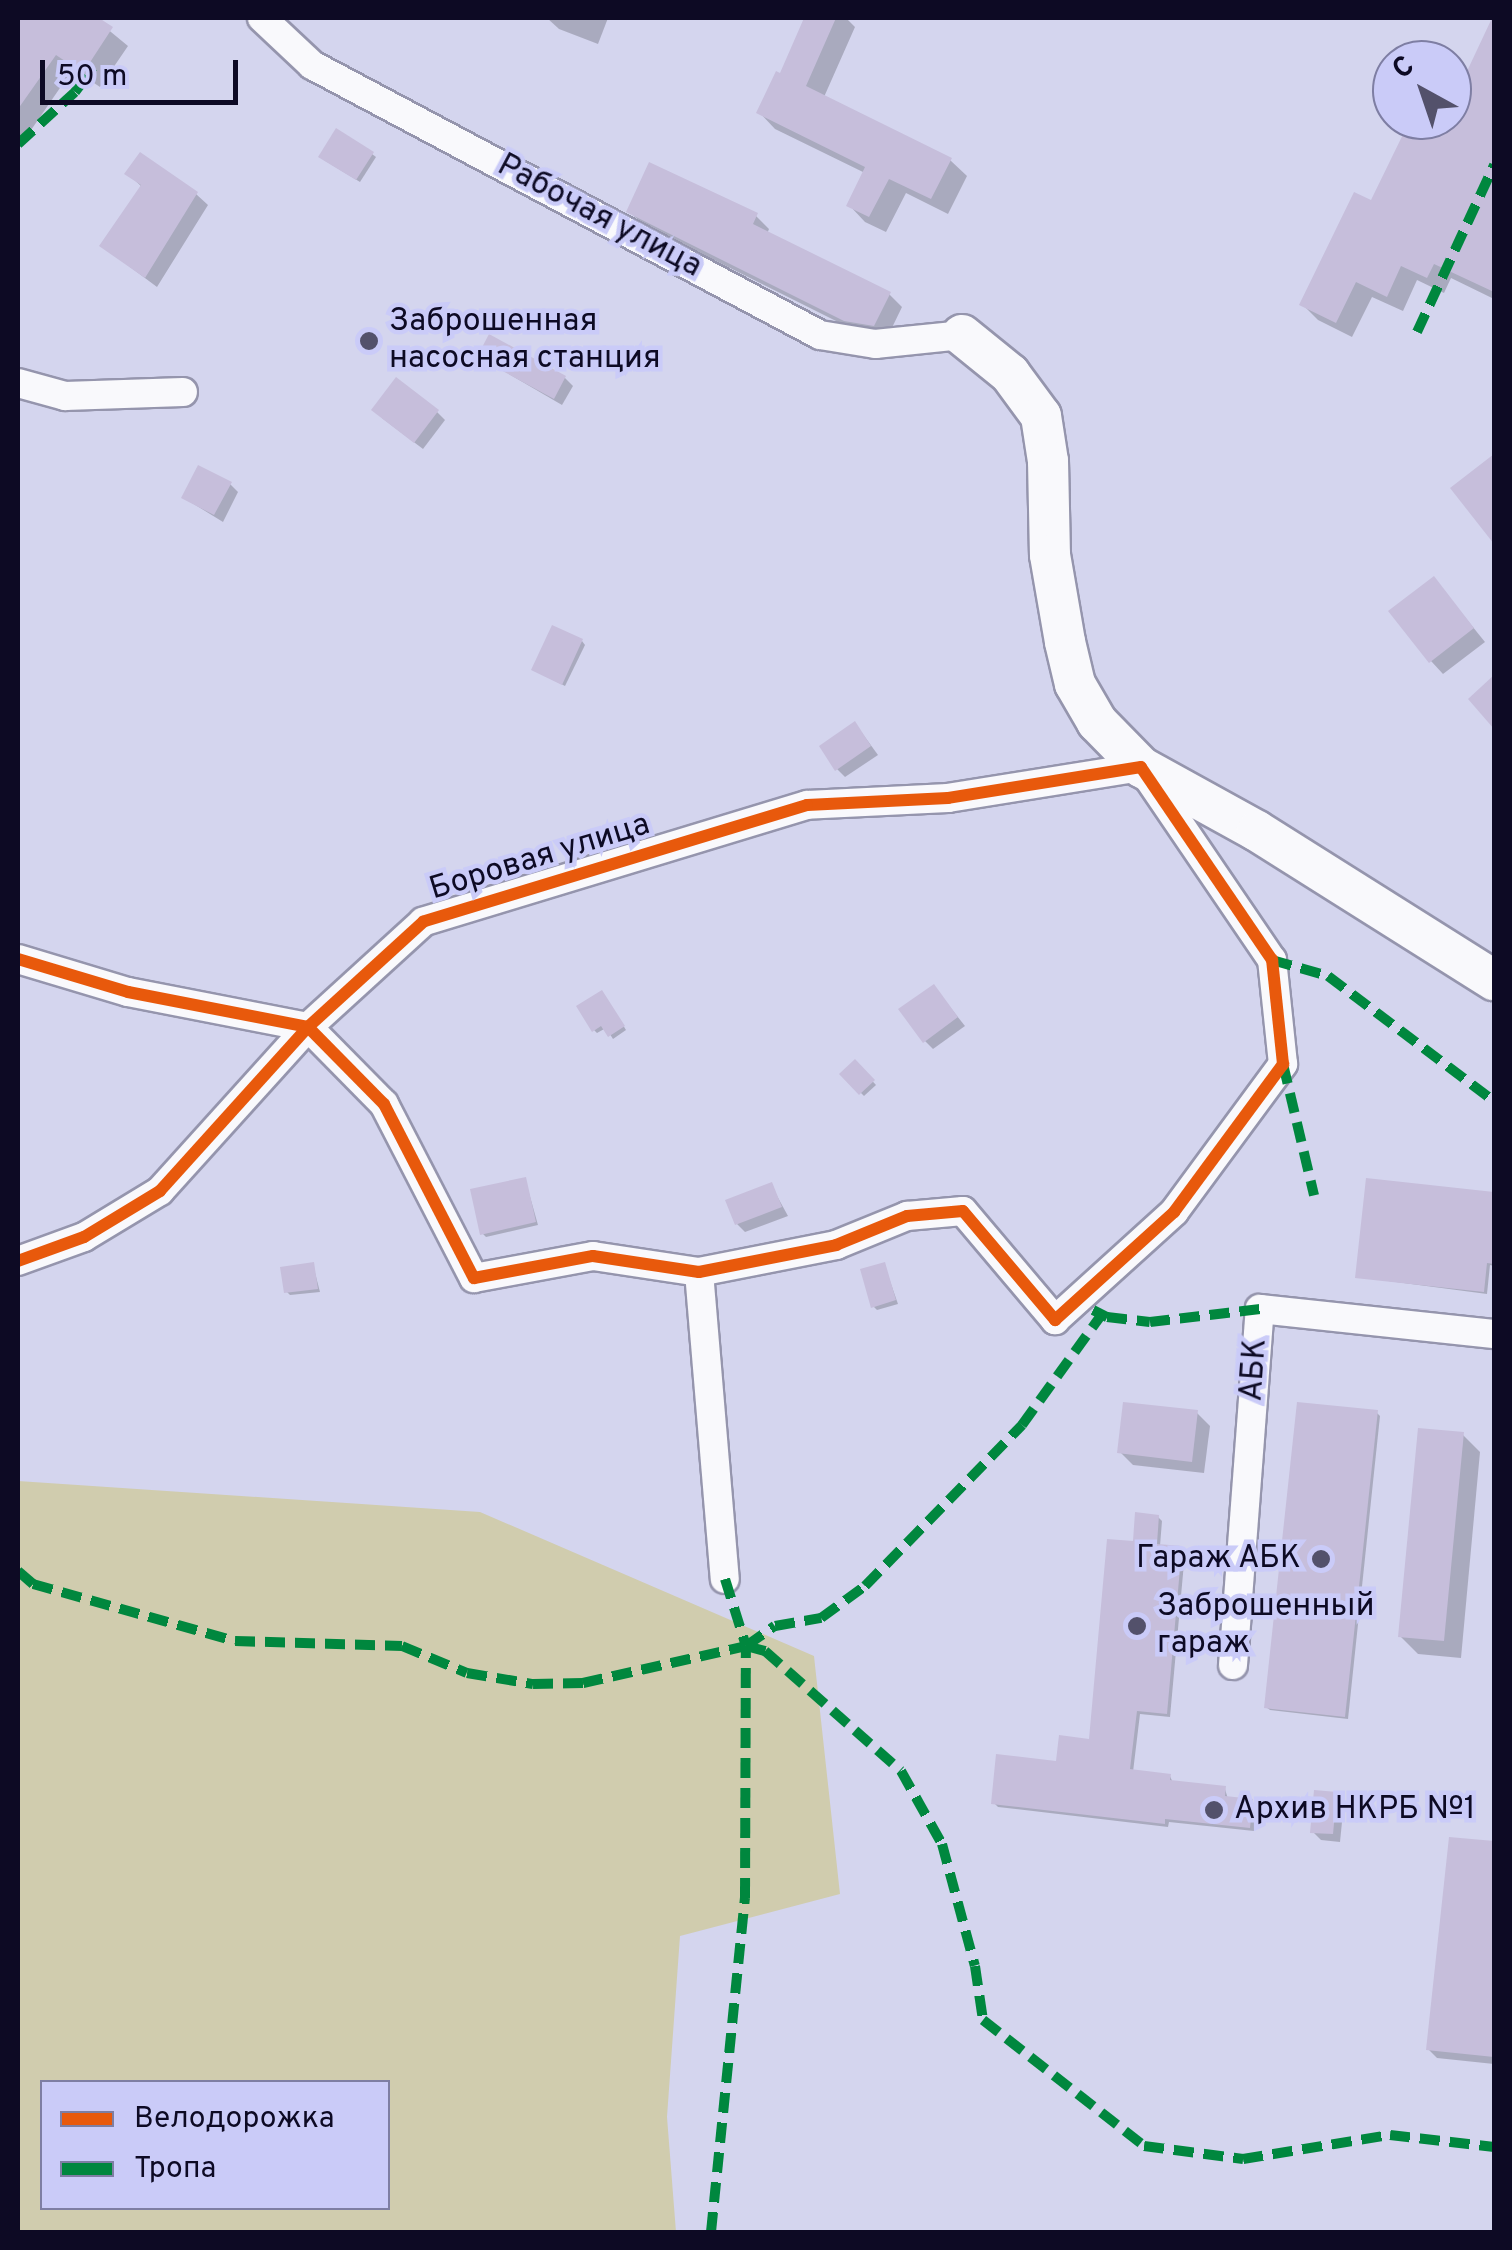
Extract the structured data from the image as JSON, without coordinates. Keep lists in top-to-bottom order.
{
  "streets": {
    "street": ["Рабочая улица", "Боровая улица", "АБК"]
  },
  "places": [
    "Заброшенная насосная станция",
    "Гараж АБК",
    "Заброшенный гараж",
    "Архив НКРБ №1"
  ],
  "legend": ["Велодорожка", "Тропа"],
  "scale_bar": "50 m",
  "north": "top left"
}
